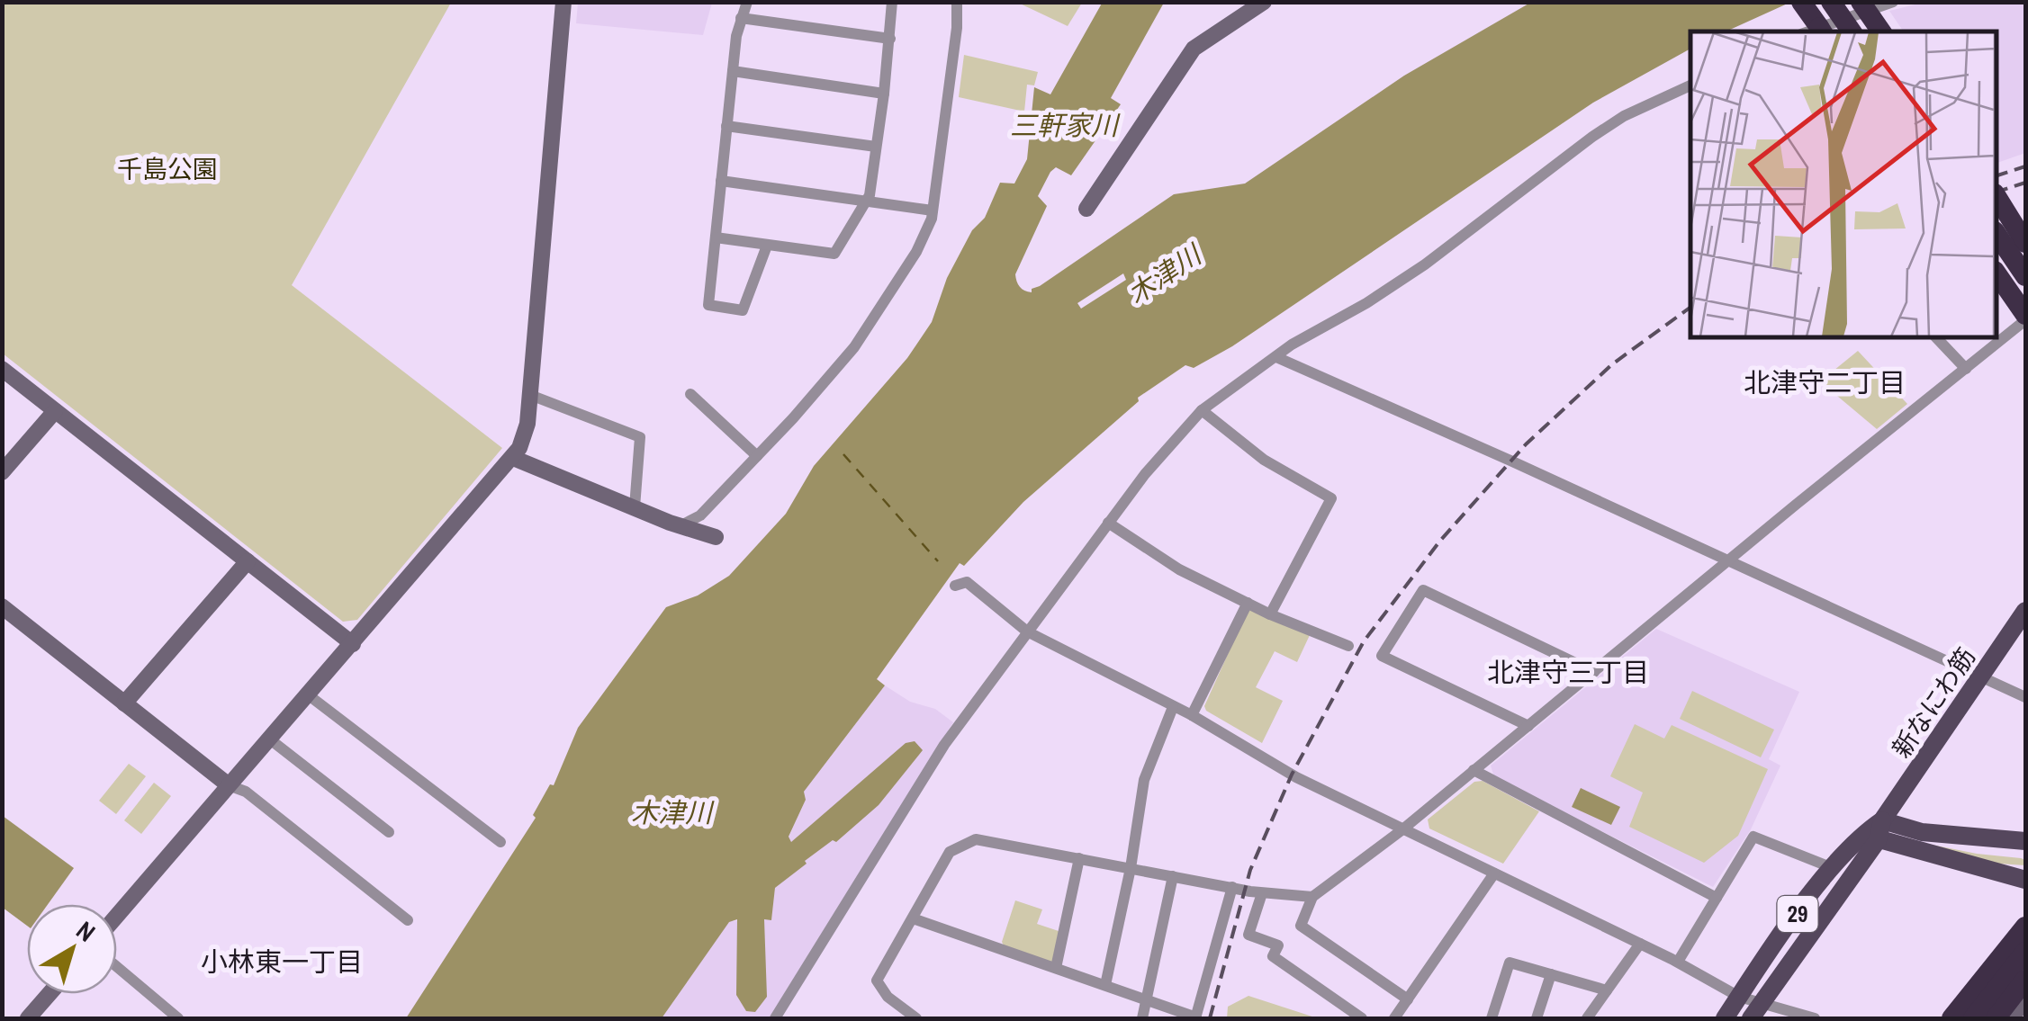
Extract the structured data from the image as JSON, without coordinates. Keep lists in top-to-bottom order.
{
  "streets": {
    "main road": ["新なにわ筋", "29"]
  },
  "districts": ["北津守二丁目", "北津守三丁目", "小林東一丁目"],
  "water": ["三軒家川", "木津川"],
  "parks": ["千島公園"],
  "north": "top right"
}
